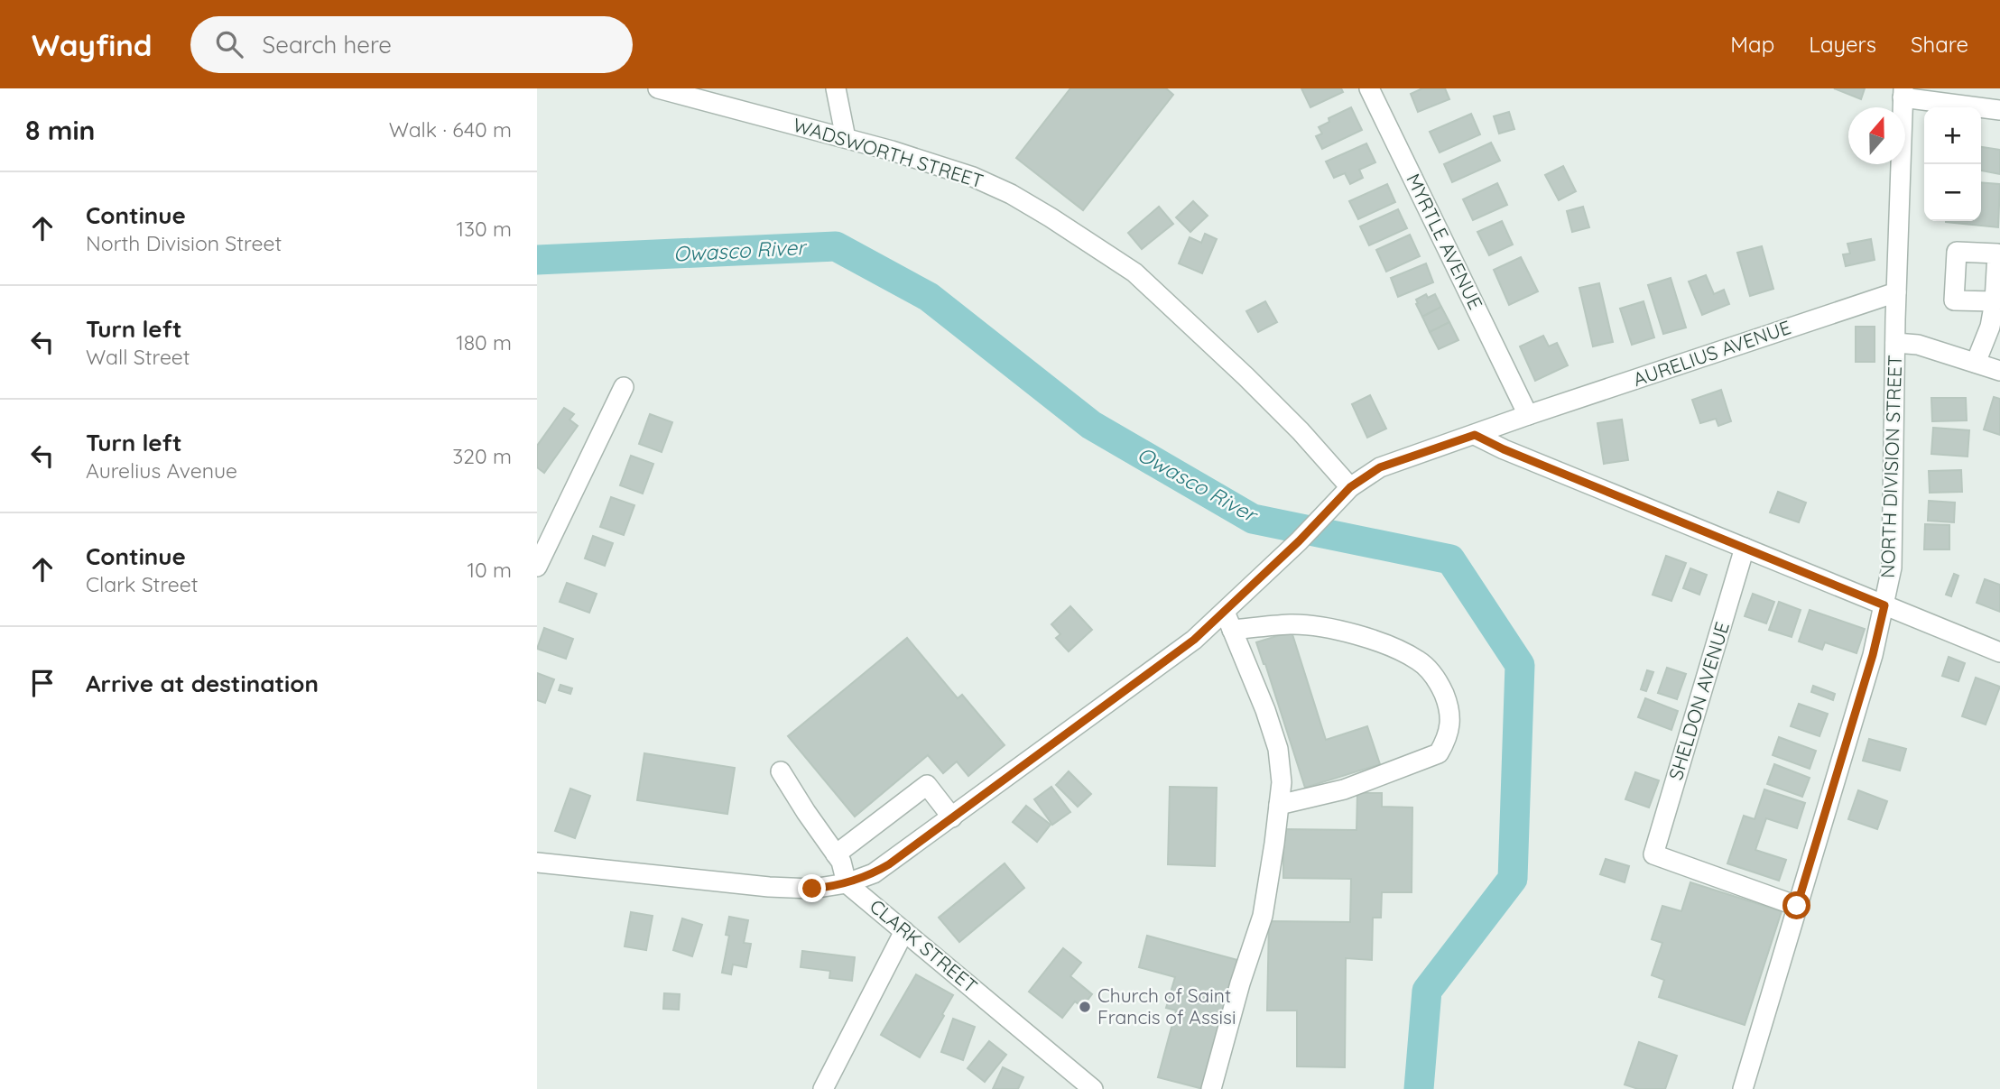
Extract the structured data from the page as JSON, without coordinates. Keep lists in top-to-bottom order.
{
  "streets": {
    "street": [
      "WADSWORTH STREET",
      "MYRTLE AVENUE",
      "AURELIUS AVENUE",
      "NORTH DIVISION STREET",
      "SHELDON AVENUE",
      "CLARK STREET"
    ]
  },
  "crossings": [
    ["WADSWORTH STREET", "AURELIUS AVENUE"],
    ["MYRTLE AVENUE", "AURELIUS AVENUE"],
    ["AURELIUS AVENUE", "NORTH DIVISION STREET"],
    ["AURELIUS AVENUE", "CLARK STREET"],
    ["NORTH DIVISION STREET", "SHELDON AVENUE"]
  ],
  "water": ["Owasco River"],
  "places": ["Church of Saint Francis of Assisi"],
  "north": "top",
  "page": {
    "header": "Wayfind",
    "search": "Search here",
    "nav": ["Map", "Layers", "Share"],
    "heading": ["8 min", "Walk · 640 m"],
    "map_buttons": ["+", "−"],
    "list": [
      ["Continue", "North Division Street", "130 m"],
      ["Turn left", "Wall Street", "180 m"],
      ["Turn left", "Aurelius Avenue", "320 m"],
      ["Continue", "Clark Street", "10 m"],
      "Arrive at destination"
    ]
  }
}
